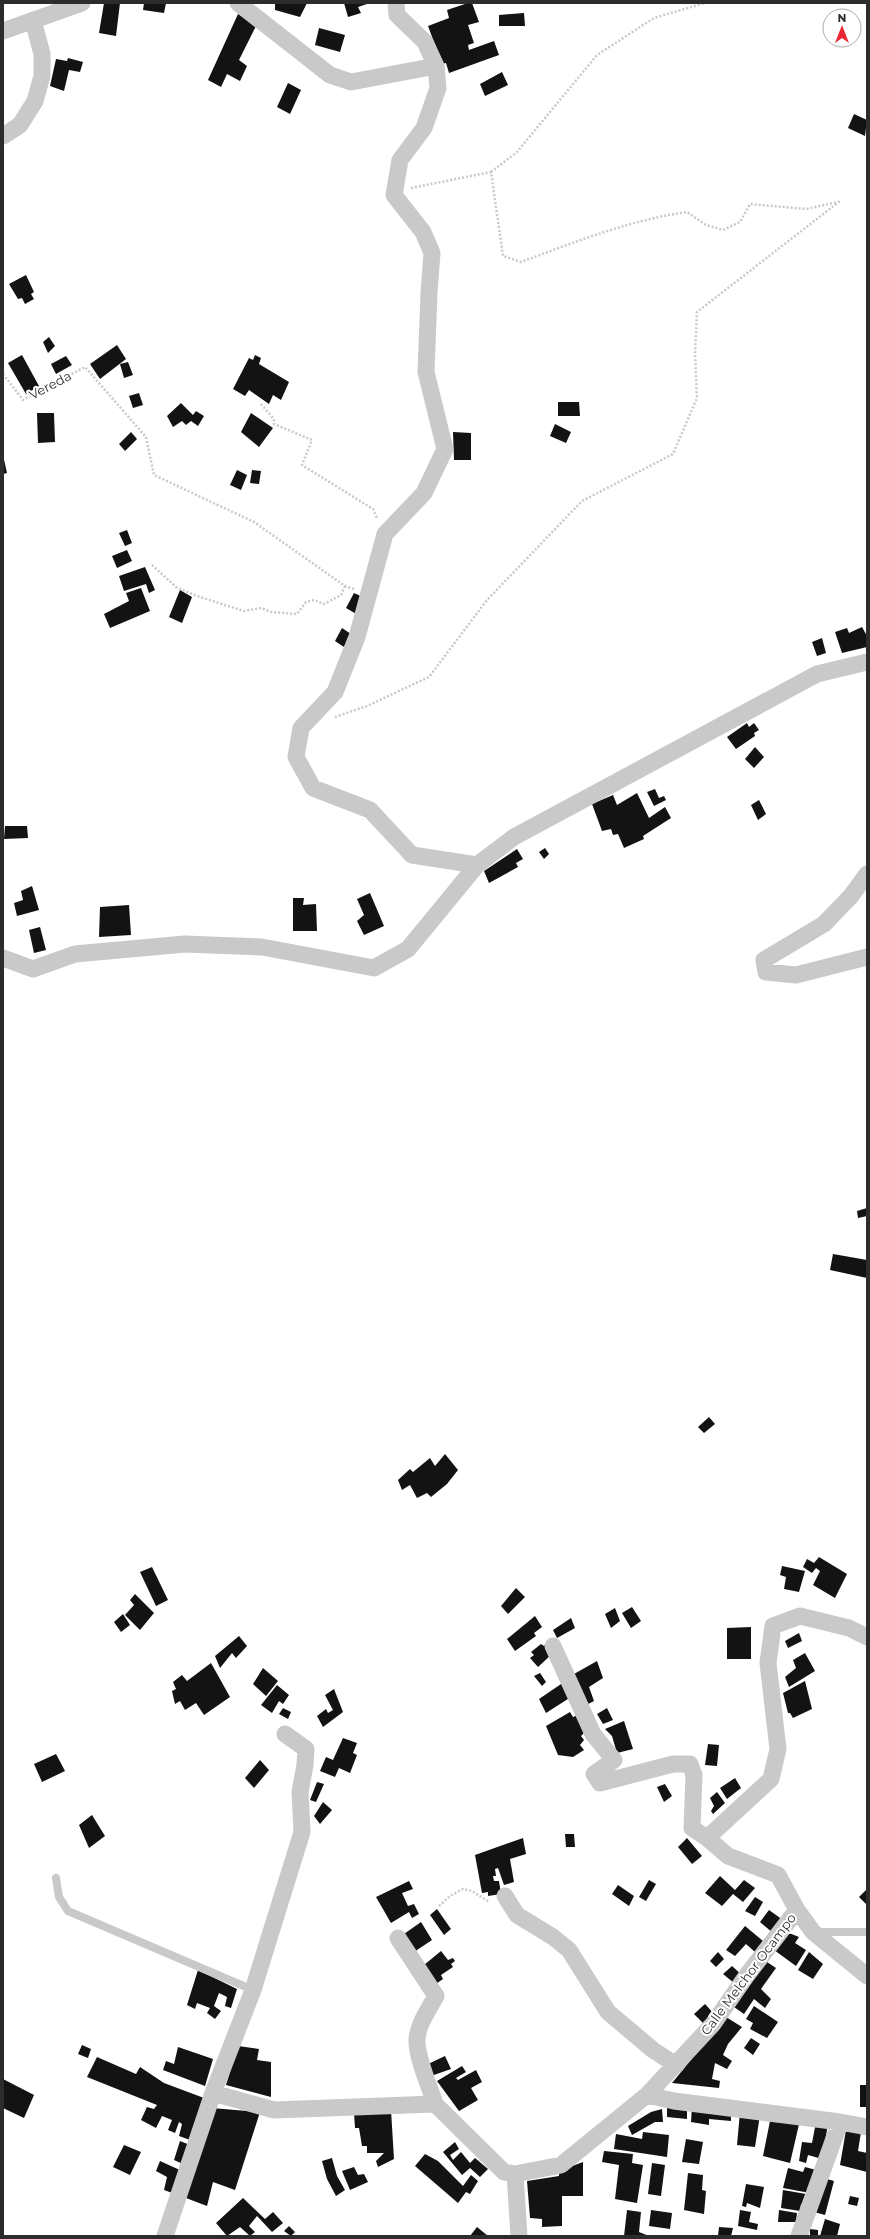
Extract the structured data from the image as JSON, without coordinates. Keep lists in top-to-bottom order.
{
  "streets": {
    "street": ["Calle Melchor Ocampo"],
    "path": ["Vereda"]
  },
  "north": "top"
}
